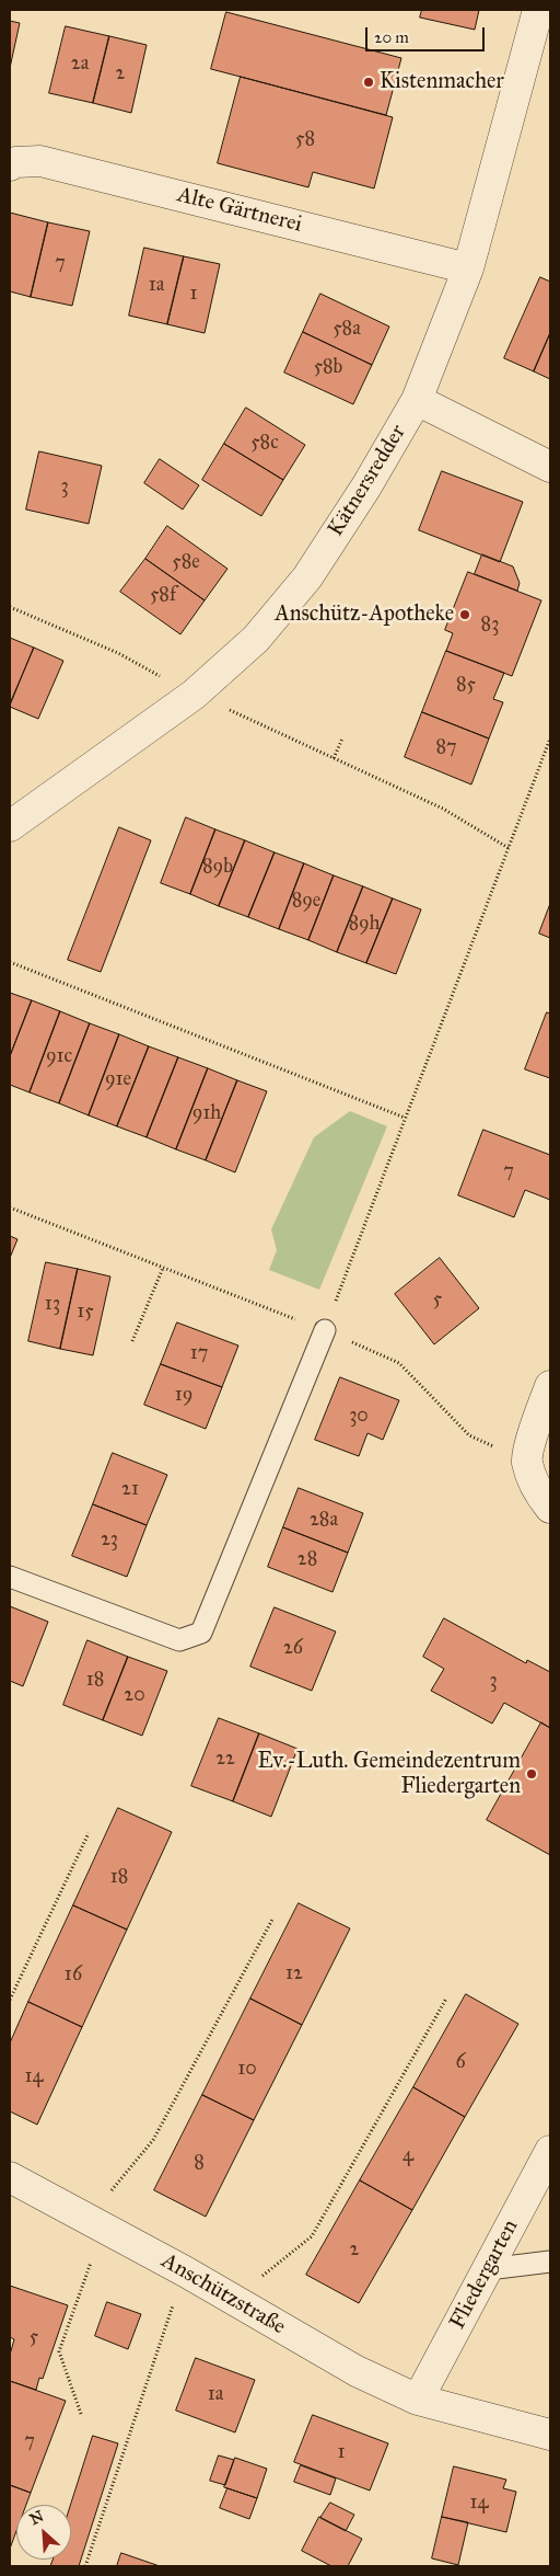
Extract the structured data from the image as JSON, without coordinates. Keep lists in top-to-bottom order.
{
  "streets": {
    "street": [
      "Alte Gärtnerei",
      "Kätnersredder",
      "Fliedergarten",
      "Anschützstraße"
    ]
  },
  "crossings": [
    ["Alte Gärtnerei", "Kätnersredder"],
    ["Fliedergarten", "Anschützstraße"]
  ],
  "places": ["Kistenmacher", "Anschütz-Apotheke", "Ev.-Luth. Gemeindezentrum Fliedergarten"],
  "house_numbers": [
    "2a",
    "2",
    "58",
    "7",
    "1a",
    "1",
    "58a",
    "58b",
    "58c",
    "3",
    "58e",
    "58f",
    "83",
    "85",
    "87",
    "89b",
    "89e",
    "89h",
    "91c",
    "91e",
    "91h",
    "7",
    "5",
    "13",
    "15",
    "17",
    "19",
    "30",
    "21",
    "28a",
    "23",
    "28",
    "26",
    "18",
    "3",
    "20",
    "22",
    "18",
    "12",
    "16",
    "6",
    "10",
    "14",
    "4",
    "8",
    "2",
    "5",
    "1a",
    "7",
    "1",
    "14"
  ],
  "scale_bar": "20 m",
  "north": "top left"
}
